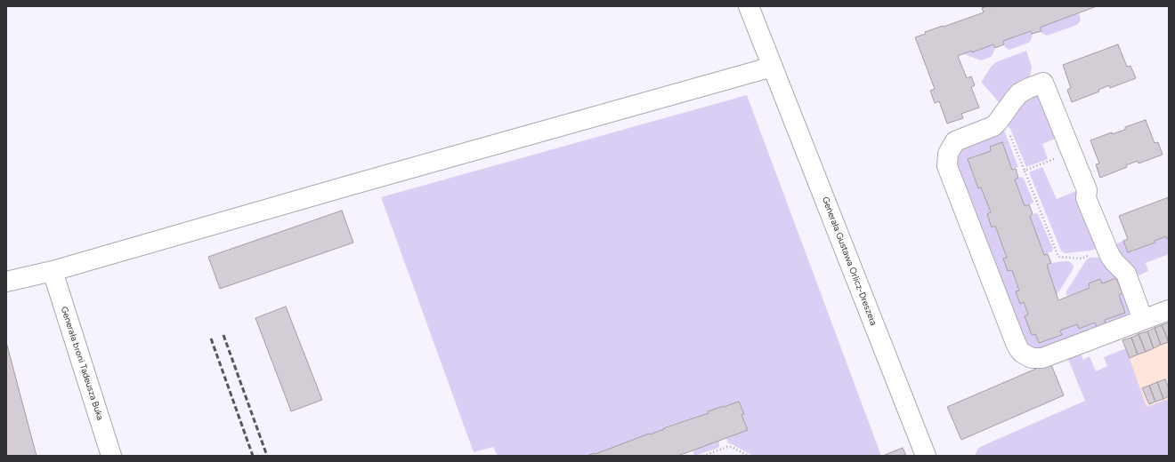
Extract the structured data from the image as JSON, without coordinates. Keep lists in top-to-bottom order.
{
  "streets": {
    "street": ["Generała Gustawa Orlicz-Dreszera", "Generała broni Tadeusza Buka"]
  }
}
